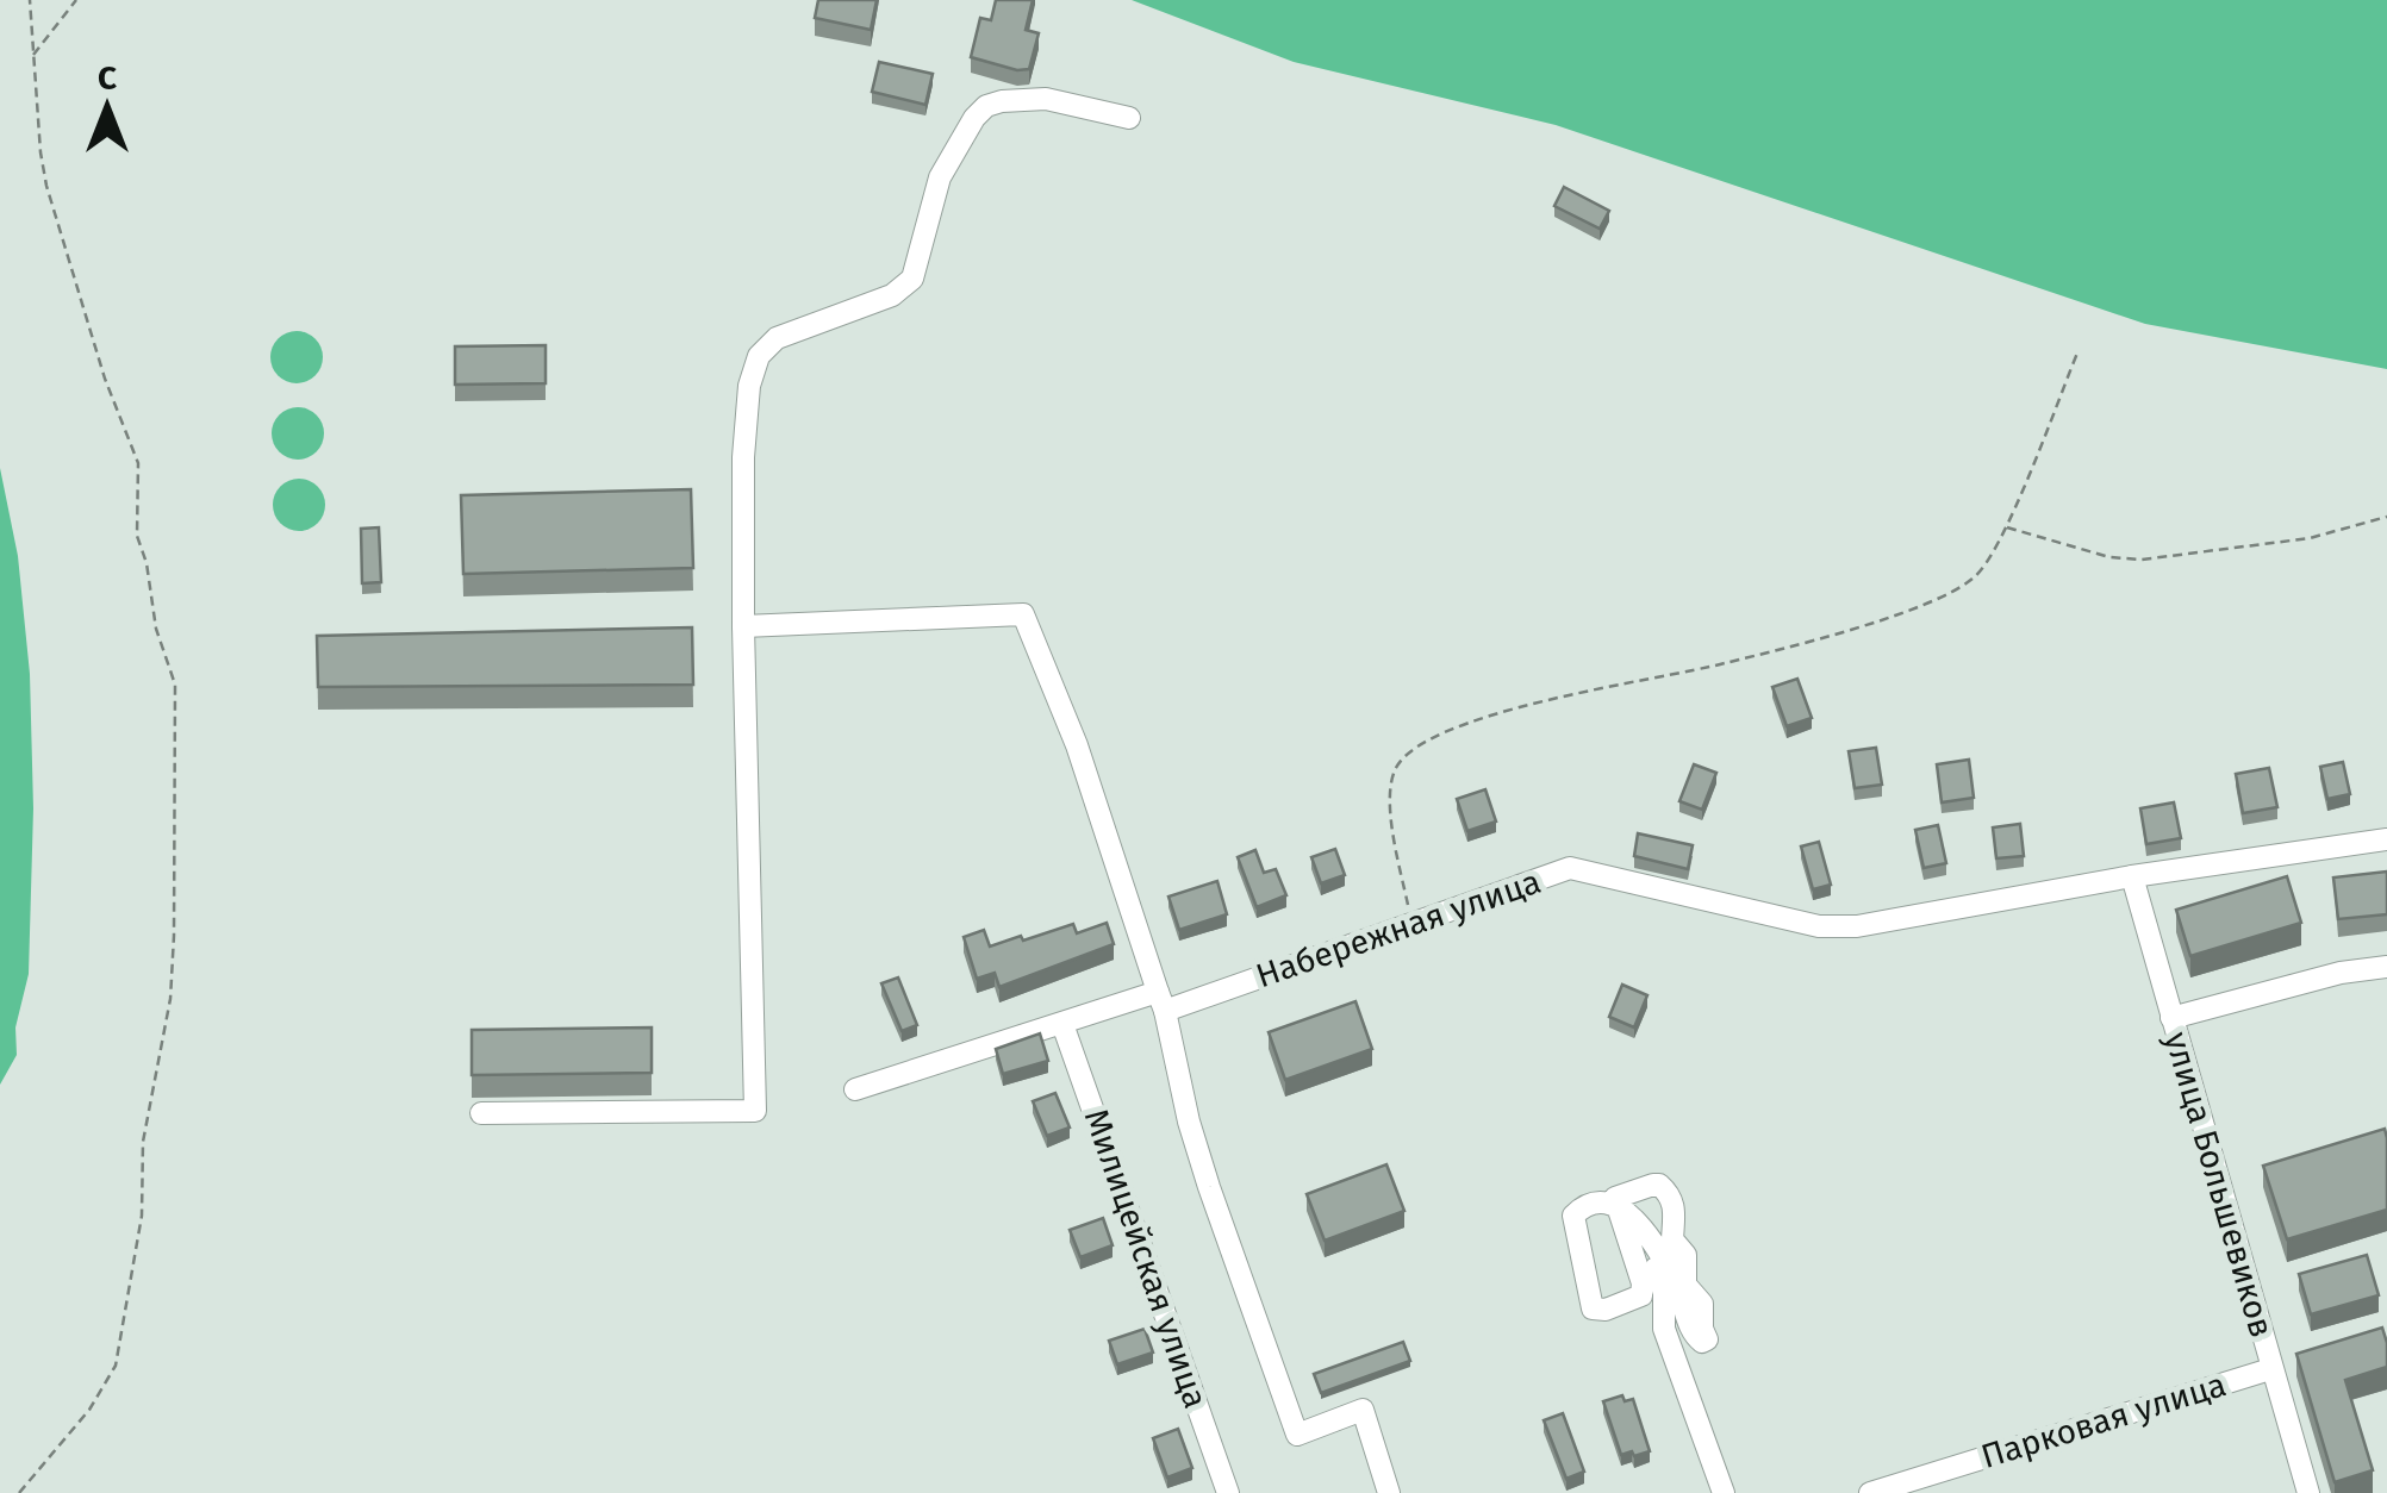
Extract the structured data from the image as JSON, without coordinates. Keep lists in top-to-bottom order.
{
  "streets": {
    "street": [
      "Набережная улица",
      "улица Большевиков",
      "Милицейская улица",
      "Парковая улица"
    ]
  },
  "crossings": [
    ["Набережная улица", "улица Большевиков"],
    ["Набережная улица", "Милицейская улица"],
    ["улица Большевиков", "Парковая улица"]
  ],
  "north": "top"
}
